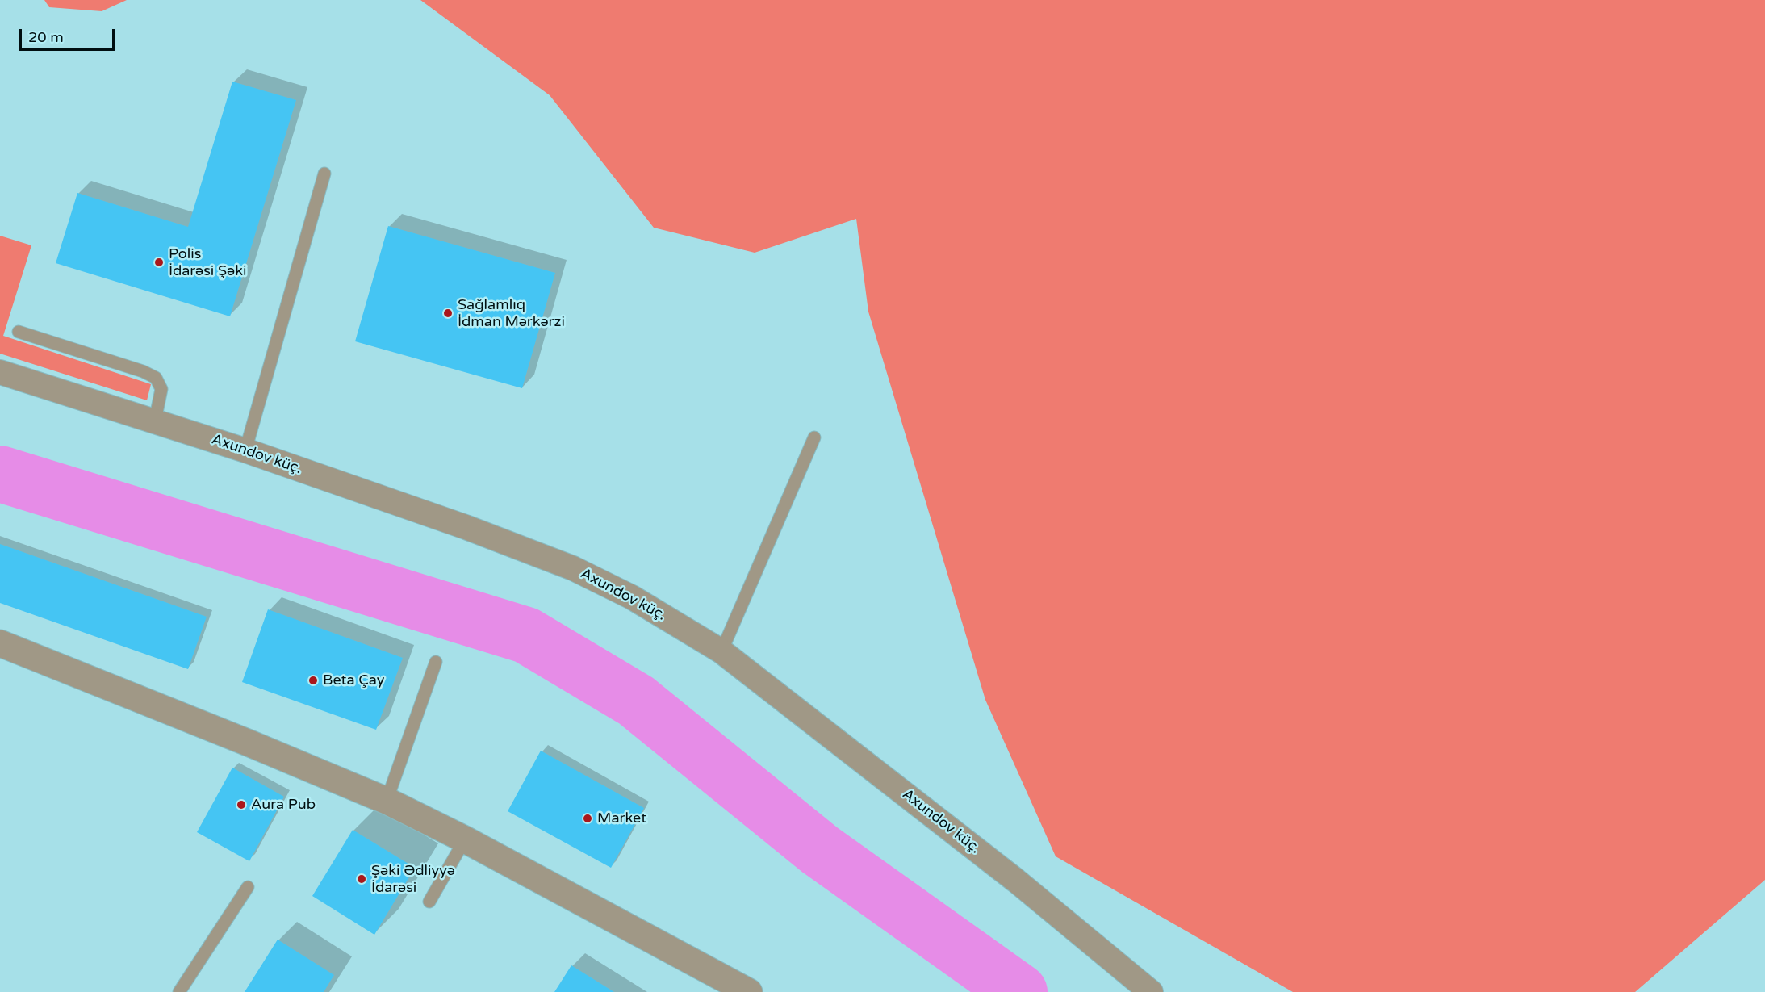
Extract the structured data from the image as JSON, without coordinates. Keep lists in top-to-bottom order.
{
  "streets": {
    "street": ["Axundov küç."]
  },
  "places": [
    "Polis İdarəsi Şəki",
    "Sağlamlıq İdman Mərkərzi",
    "Beta Çay",
    "Aura Pub",
    "Market",
    "Şəki Ədliyyə İdarəsi"
  ],
  "scale_bar": "20 m"
}
